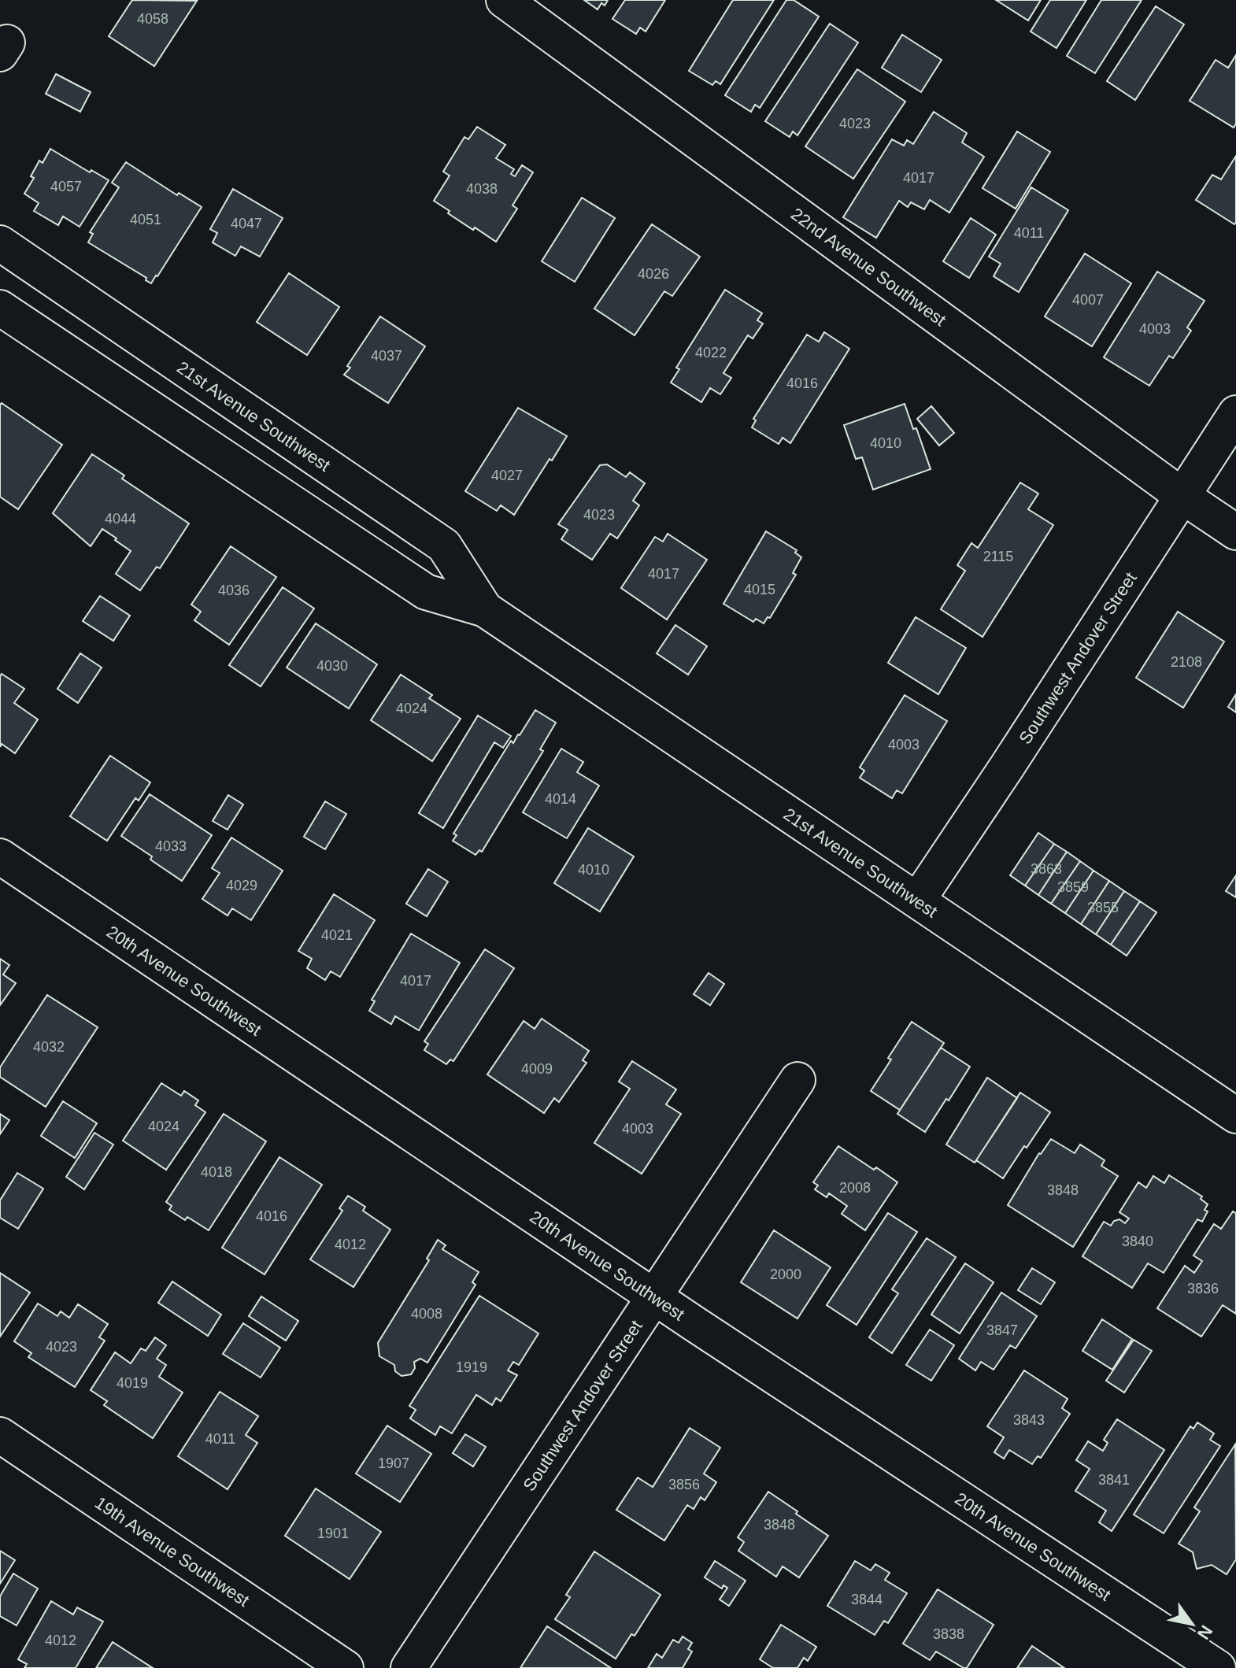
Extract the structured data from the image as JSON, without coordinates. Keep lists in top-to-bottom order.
{
  "streets": {
    "street": [
      "22nd Avenue Southwest",
      "21st Avenue Southwest",
      "Southwest Andover Street",
      "20th Avenue Southwest",
      "19th Avenue Southwest"
    ]
  },
  "crossings": [
    ["22nd Avenue Southwest", "Southwest Andover Street"],
    ["21st Avenue Southwest", "Southwest Andover Street"],
    ["Southwest Andover Street", "20th Avenue Southwest"]
  ],
  "house_numbers": [
    "4058",
    "4023",
    "4017",
    "4057",
    "4038",
    "4051",
    "4047",
    "4011",
    "4026",
    "4007",
    "4003",
    "4022",
    "4037",
    "4016",
    "4010",
    "4027",
    "4023",
    "4044",
    "2115",
    "4017",
    "4015",
    "4036",
    "2108",
    "4030",
    "4024",
    "4003",
    "4014",
    "4033",
    "3863",
    "4010",
    "4029",
    "3859",
    "3855",
    "4021",
    "4017",
    "4032",
    "4009",
    "4024",
    "4003",
    "4018",
    "2008",
    "3848",
    "4016",
    "3840",
    "4012",
    "2000",
    "3836",
    "4008",
    "3847",
    "4023",
    "1919",
    "4019",
    "3843",
    "4011",
    "1907",
    "3841",
    "3856",
    "3848",
    "1901",
    "3844",
    "3838",
    "4012"
  ],
  "north": "bottom right"
}
